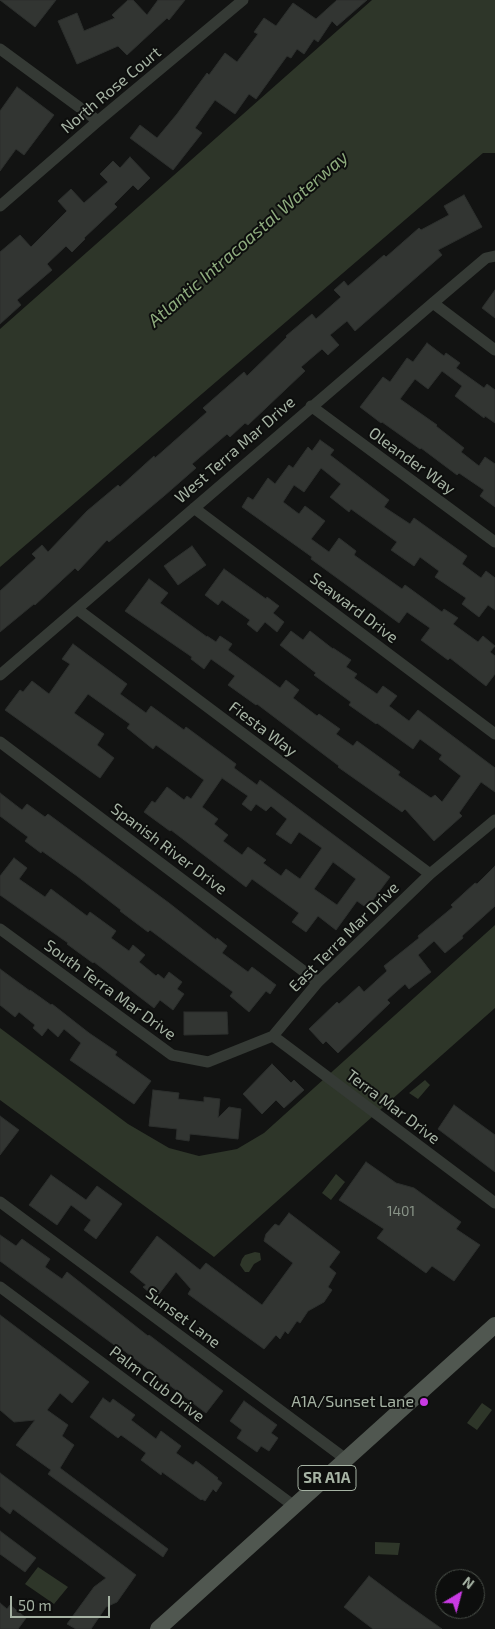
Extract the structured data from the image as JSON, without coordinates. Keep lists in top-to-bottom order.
{
  "streets": {
    "main road": ["SR A1A"],
    "street": [
      "North Rose Court",
      "West Terra Mar Drive",
      "Oleander Way",
      "Seaward Drive",
      "Fiesta Way",
      "Spanish River Drive",
      "East Terra Mar Drive",
      "South Terra Mar Drive",
      "Terra Mar Drive",
      "Sunset Lane",
      "Palm Club Drive"
    ]
  },
  "crossings": [
    ["West Terra Mar Drive", "Oleander Way"],
    ["West Terra Mar Drive", "Seaward Drive"],
    ["West Terra Mar Drive", "Fiesta Way"],
    ["Fiesta Way", "East Terra Mar Drive"],
    ["Spanish River Drive", "East Terra Mar Drive"],
    ["East Terra Mar Drive", "South Terra Mar Drive"],
    ["East Terra Mar Drive", "Terra Mar Drive"],
    ["Sunset Lane", "SR A1A"],
    ["Palm Club Drive", "SR A1A"]
  ],
  "water": ["Atlantic Intracoastal Waterway"],
  "places": ["A1A/Sunset Lane"],
  "house_numbers": ["1401"],
  "scale_bar": "50 m",
  "north": "top right"
}
